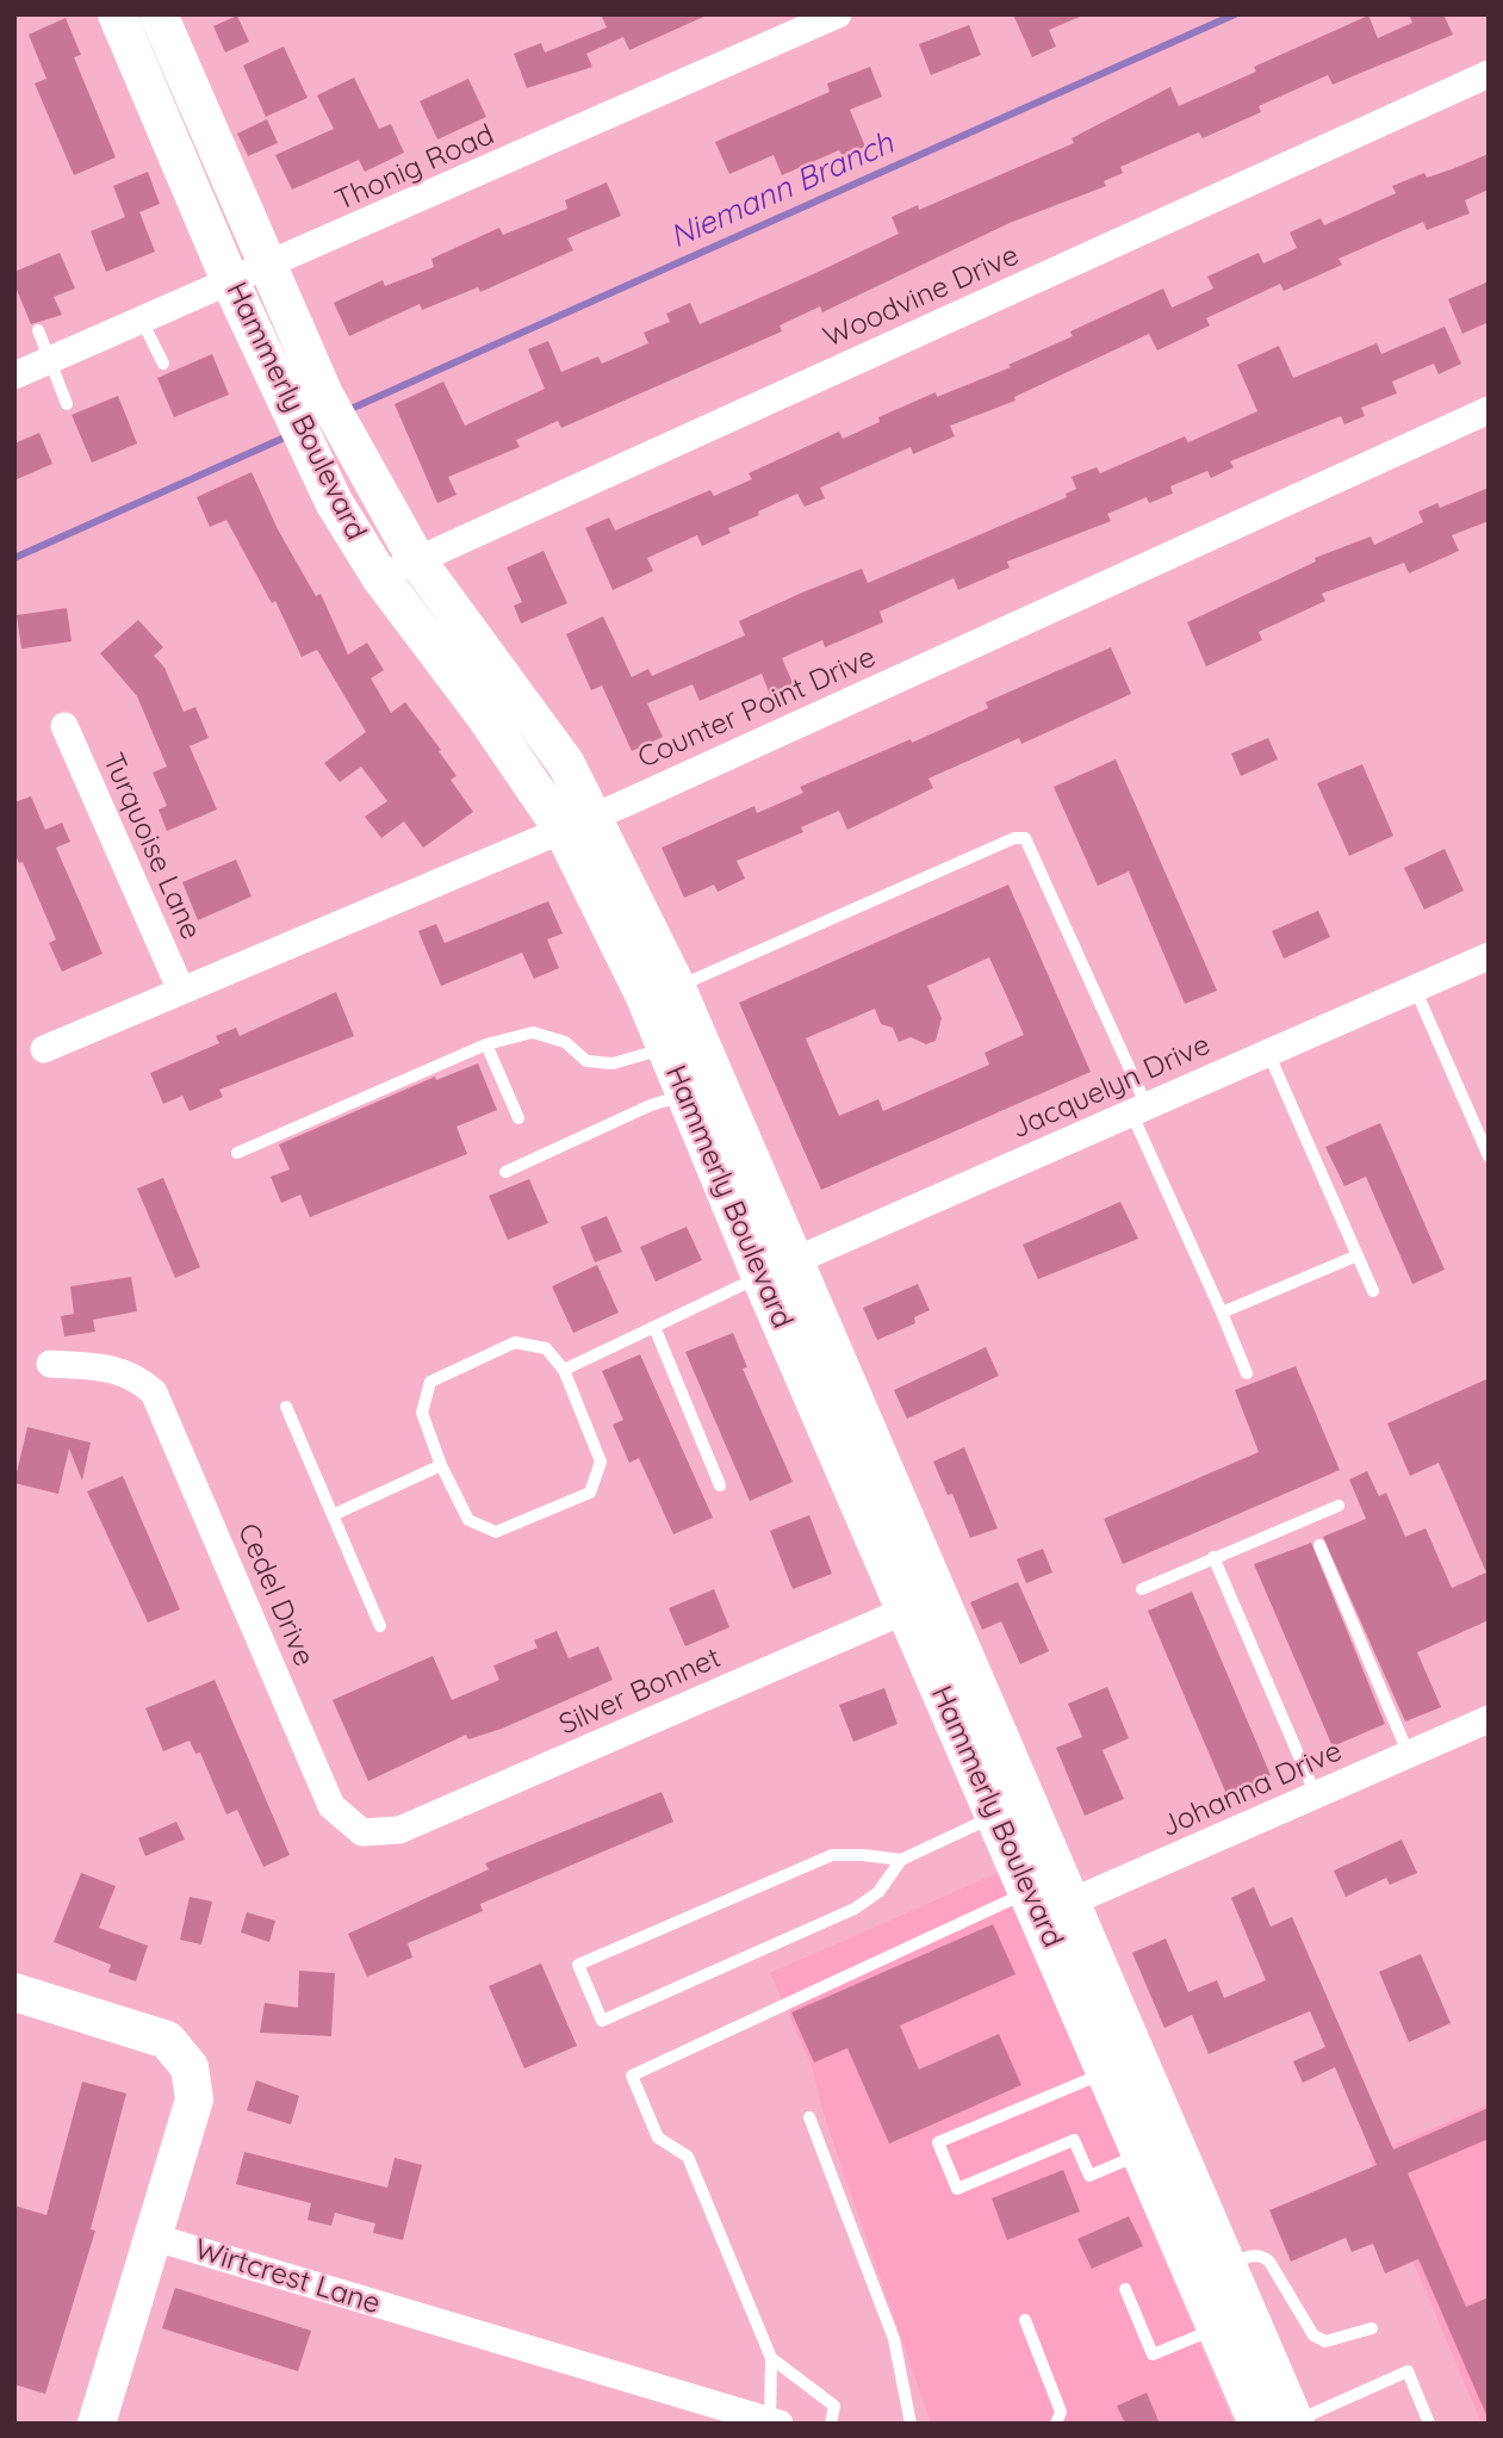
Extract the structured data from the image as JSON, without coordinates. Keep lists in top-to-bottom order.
{
  "streets": {
    "main road": ["Hammerly Boulevard"],
    "street": [
      "Thonig Road",
      "Woodvine Drive",
      "Counter Point Drive",
      "Turquoise Lane",
      "Jacquelyn Drive",
      "Cedel Drive",
      "Silver Bonnet",
      "Johanna Drive",
      "Wirtcrest Lane"
    ]
  },
  "crossings": [
    ["Thonig Road", "Hammerly Boulevard"],
    ["Woodvine Drive", "Hammerly Boulevard"],
    ["Hammerly Boulevard", "Counter Point Drive"],
    ["Hammerly Boulevard", "Jacquelyn Drive"],
    ["Hammerly Boulevard", "Silver Bonnet"],
    ["Hammerly Boulevard", "Johanna Drive"],
    ["Counter Point Drive", "Turquoise Lane"],
    ["Cedel Drive", "Silver Bonnet"]
  ],
  "water": ["Niemann Branch"]
}
